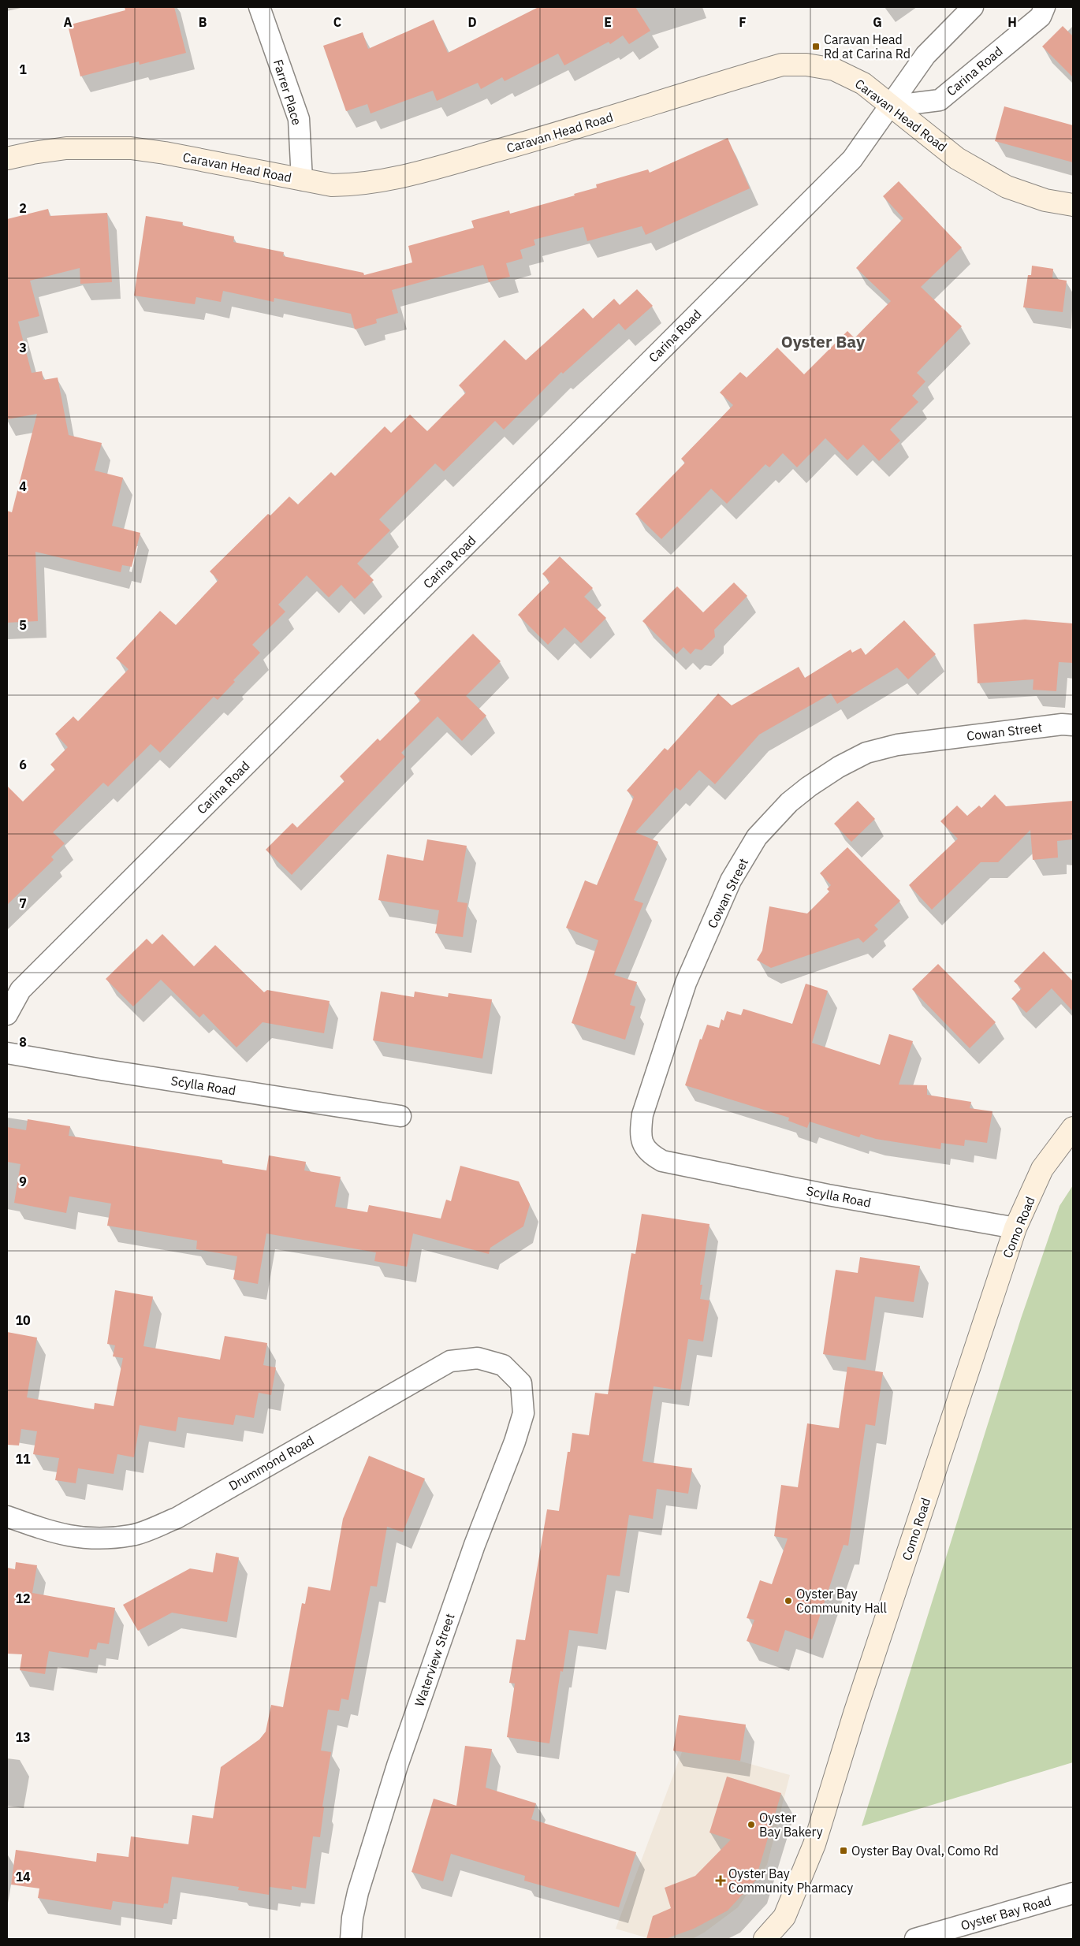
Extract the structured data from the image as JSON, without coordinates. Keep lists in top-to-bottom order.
{
  "streets": {
    "street": [
      "Carina Road",
      "Farrer Place",
      "Caravan Head Road",
      "Cowan Street",
      "Scylla Road",
      "Como Road",
      "Drummond Road",
      "Waterview Street",
      "Oyster Bay Road"
    ]
  },
  "crossings": [
    ["Carina Road", "Caravan Head Road"],
    ["Farrer Place", "Caravan Head Road"],
    ["Cowan Street", "Scylla Road"],
    ["Scylla Road", "Como Road"],
    ["Drummond Road", "Waterview Street"]
  ],
  "districts": ["Oyster Bay"],
  "places": {
    "transit": ["Caravan Head Rd at Carina Rd", "Oyster Bay Oval, Como Rd"],
    "other": ["Oyster Bay Community Hall", "Oyster Bay Bakery"],
    "health": ["Oyster Bay Community Pharmacy"]
  },
  "grid": {
    "columns": [
      "A",
      "B",
      "C",
      "D",
      "E",
      "F",
      "G",
      "H"
    ],
    "rows": [
      "1",
      "2",
      "3",
      "4",
      "5",
      "6",
      "7",
      "8",
      "9",
      "10",
      "11",
      "12",
      "13",
      "14"
    ]
  }
}
